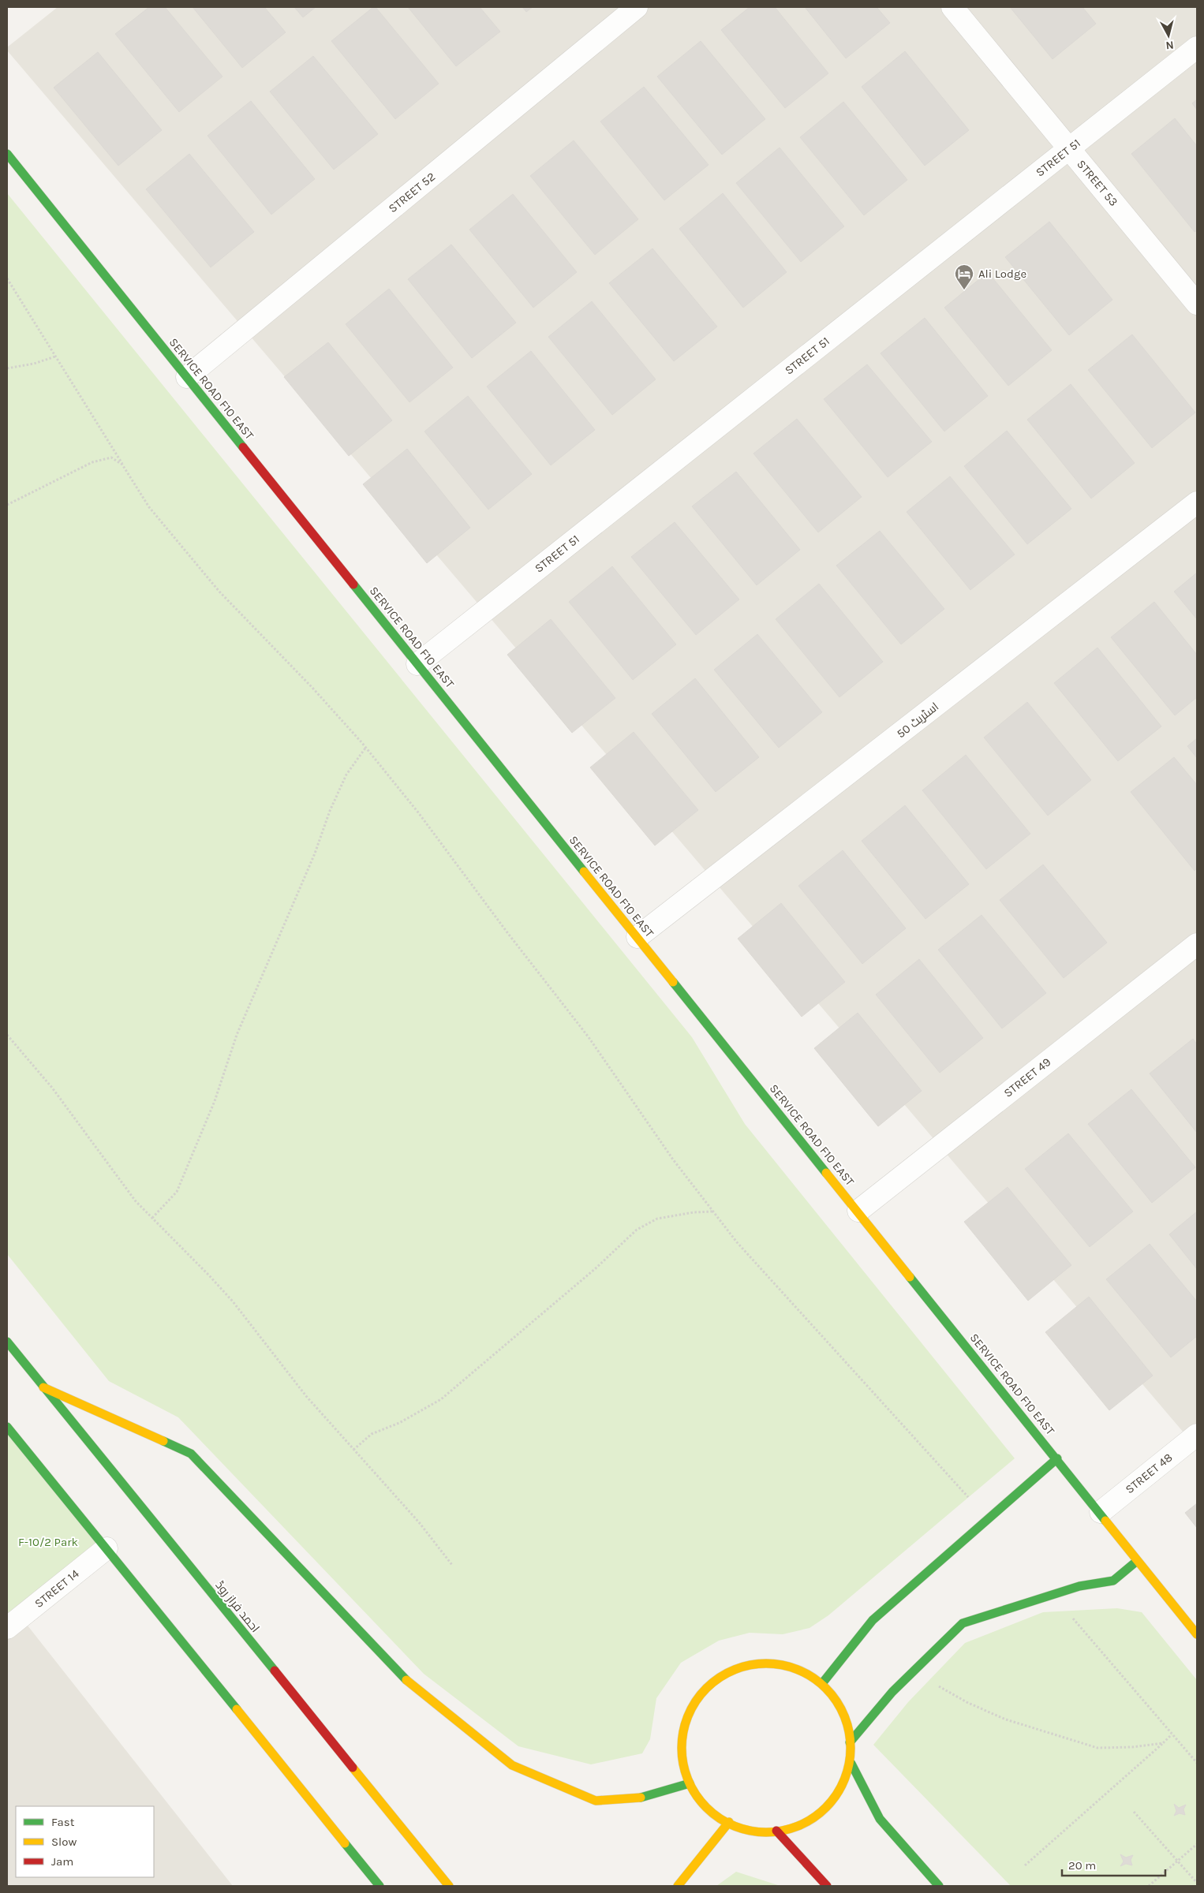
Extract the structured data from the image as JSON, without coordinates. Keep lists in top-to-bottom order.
{
  "streets": {
    "main road": ["SERVICE ROAD F10 EAST", "احمد فراز روڈ"],
    "street": [
      "STREET 51",
      "STREET 53",
      "STREET 52",
      "اسٹریٹ 50",
      "STREET 49",
      "STREET 48",
      "STREET 14"
    ]
  },
  "crossings": [
    ["STREET 51", "STREET 53"],
    ["STREET 51", "SERVICE ROAD F10 EAST"],
    ["STREET 52", "SERVICE ROAD F10 EAST"],
    ["SERVICE ROAD F10 EAST", "اسٹریٹ 50"],
    ["SERVICE ROAD F10 EAST", "STREET 49"],
    ["SERVICE ROAD F10 EAST", "STREET 48"]
  ],
  "parks": ["F-10/2 Park"],
  "places": {
    "hotel": ["Ali Lodge"]
  },
  "legend": ["Fast", "Slow", "Jam"],
  "scale_bar": "20 m",
  "north": "bottom"
}
